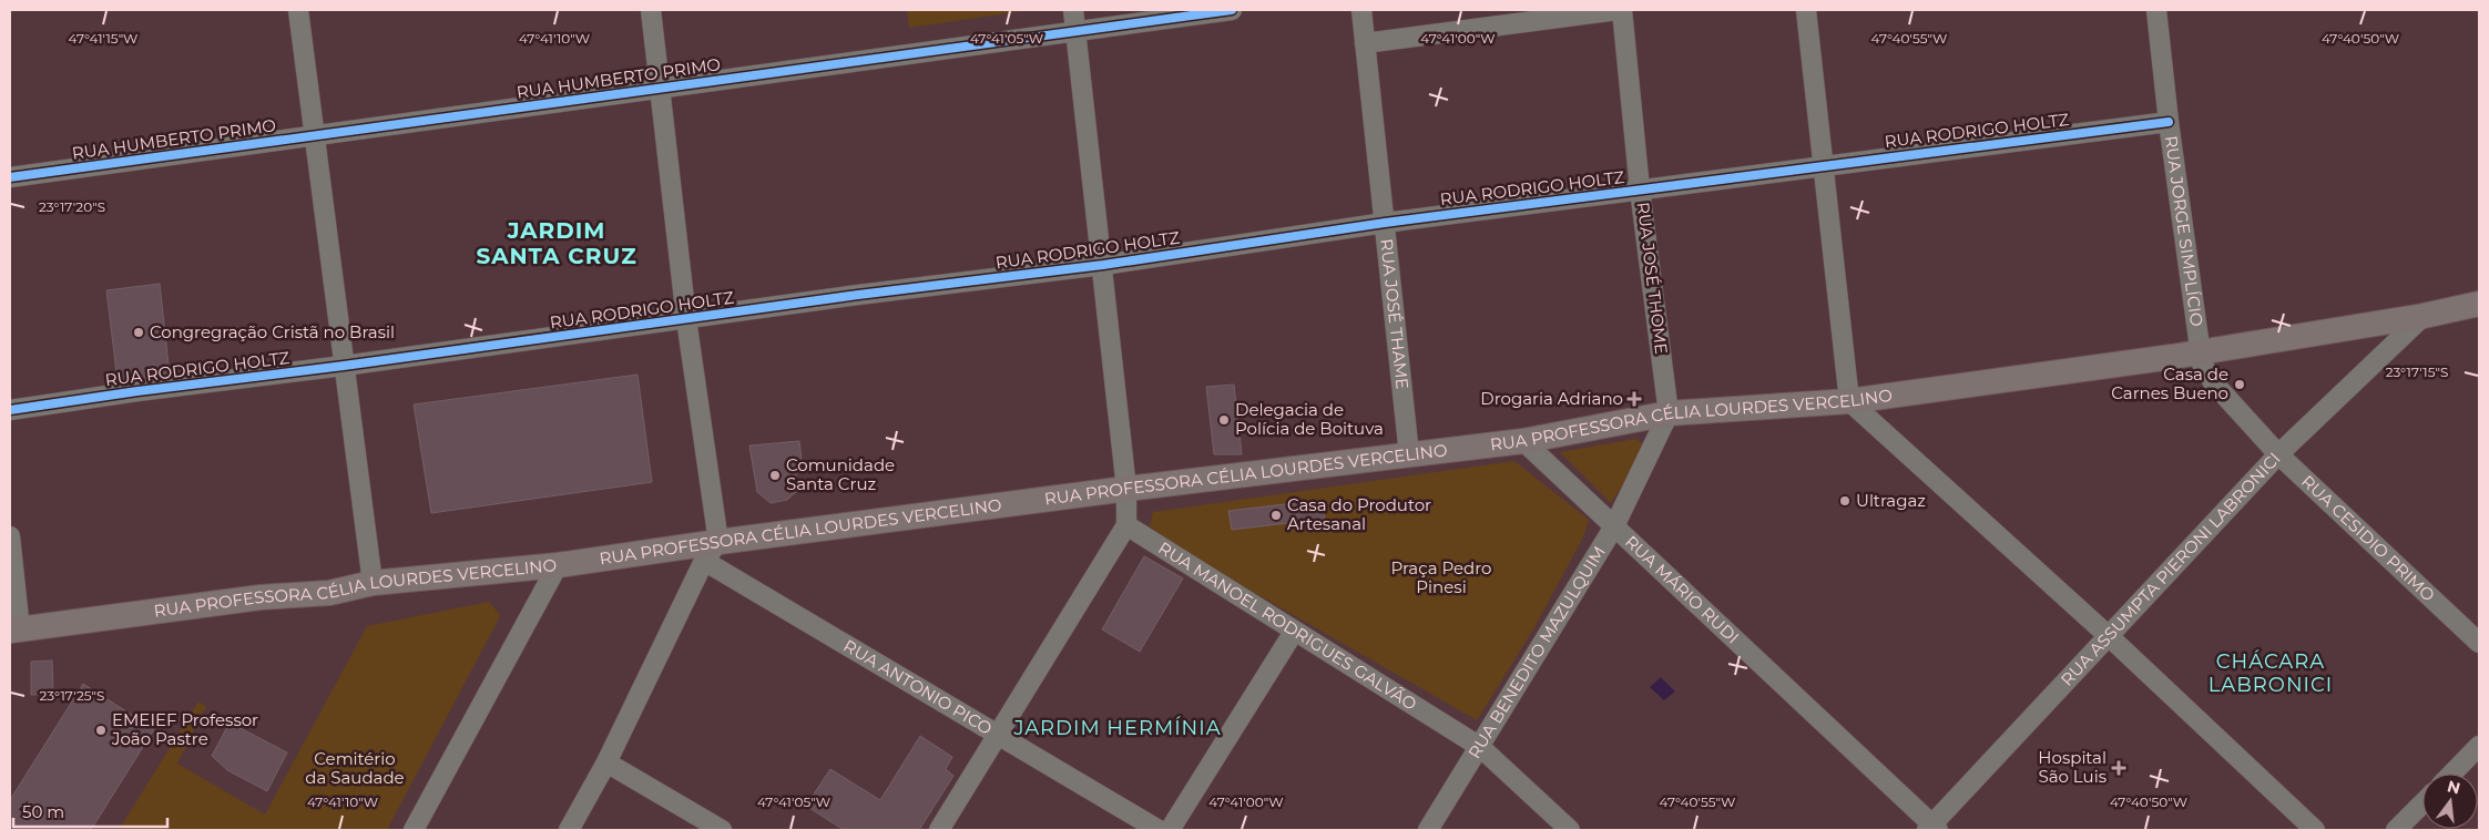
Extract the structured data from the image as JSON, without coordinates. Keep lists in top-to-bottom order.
{
  "streets": {
    "main road": ["RUA PROFESSORA CÉLIA LOURDES VERCELINO"],
    "street": [
      "RUA HUMBERTO PRIMO",
      "RUA RODRIGO HOLTZ",
      "RUA JORGE SIMPLÍCIO",
      "RUA JOSÉ THOME",
      "RUA JOSÉ THAME",
      "RUA CESIDIO PRIMO",
      "RUA ASSUMPTA PIERONI LABRONICI",
      "RUA MÁRIO RUDI",
      "RUA MANOEL RODRIGUES GALVÃO",
      "RUA BENEDITO MAZULQUIM",
      "RUA ANTONIO PICO"
    ]
  },
  "crossings": [
    ["RUA RODRIGO HOLTZ", "RUA JORGE SIMPLÍCIO"],
    ["RUA RODRIGO HOLTZ", "RUA JOSÉ THOME"],
    ["RUA RODRIGO HOLTZ", "RUA JOSÉ THAME"],
    ["RUA JORGE SIMPLÍCIO", "RUA PROFESSORA CÉLIA LOURDES VERCELINO"],
    ["RUA JORGE SIMPLÍCIO", "RUA CESIDIO PRIMO"],
    ["RUA JOSÉ THOME", "RUA PROFESSORA CÉLIA LOURDES VERCELINO"],
    ["RUA JOSÉ THOME", "RUA BENEDITO MAZULQUIM"],
    ["RUA JOSÉ THAME", "RUA PROFESSORA CÉLIA LOURDES VERCELINO"],
    ["RUA PROFESSORA CÉLIA LOURDES VERCELINO", "RUA CESIDIO PRIMO"],
    ["RUA PROFESSORA CÉLIA LOURDES VERCELINO", "RUA ASSUMPTA PIERONI LABRONICI"],
    ["RUA PROFESSORA CÉLIA LOURDES VERCELINO", "RUA MÁRIO RUDI"],
    ["RUA PROFESSORA CÉLIA LOURDES VERCELINO", "RUA BENEDITO MAZULQUIM"],
    ["RUA PROFESSORA CÉLIA LOURDES VERCELINO", "RUA ANTONIO PICO"],
    ["RUA CESIDIO PRIMO", "RUA ASSUMPTA PIERONI LABRONICI"],
    ["RUA ASSUMPTA PIERONI LABRONICI", "RUA MÁRIO RUDI"],
    ["RUA MÁRIO RUDI", "RUA BENEDITO MAZULQUIM"],
    ["RUA MANOEL RODRIGUES GALVÃO", "RUA BENEDITO MAZULQUIM"]
  ],
  "districts": ["JARDIM SANTA CRUZ", "CHÁCARA LABRONICI", "JARDIM HERMÍNIA"],
  "parks": ["Praça Pedro Pinesi", "Cemitério da Saudade"],
  "places": {
    "other": [
      "Congregração Cristã no Brasil",
      "Casa de Carnes Bueno",
      "Delegacia de Polícia de Boituva",
      "Comunidade Santa Cruz",
      "Ultragaz",
      "Casa do Produtor Artesanal",
      "EMEIEF Professor João Pastre"
    ],
    "health": ["Drogaria Adriano", "Hospital São Luis"]
  },
  "scale_bar": "50 m",
  "north": "top",
  "coordinates": [
    "47°41'15\"W",
    "47°41'10\"W",
    "47°41'05\"W",
    "47°41'00\"W",
    "47°40'55\"W",
    "47°40'50\"W",
    "23°17'20\"S",
    "23°17'15\"S",
    "23°17'25\"S"
  ]
}
